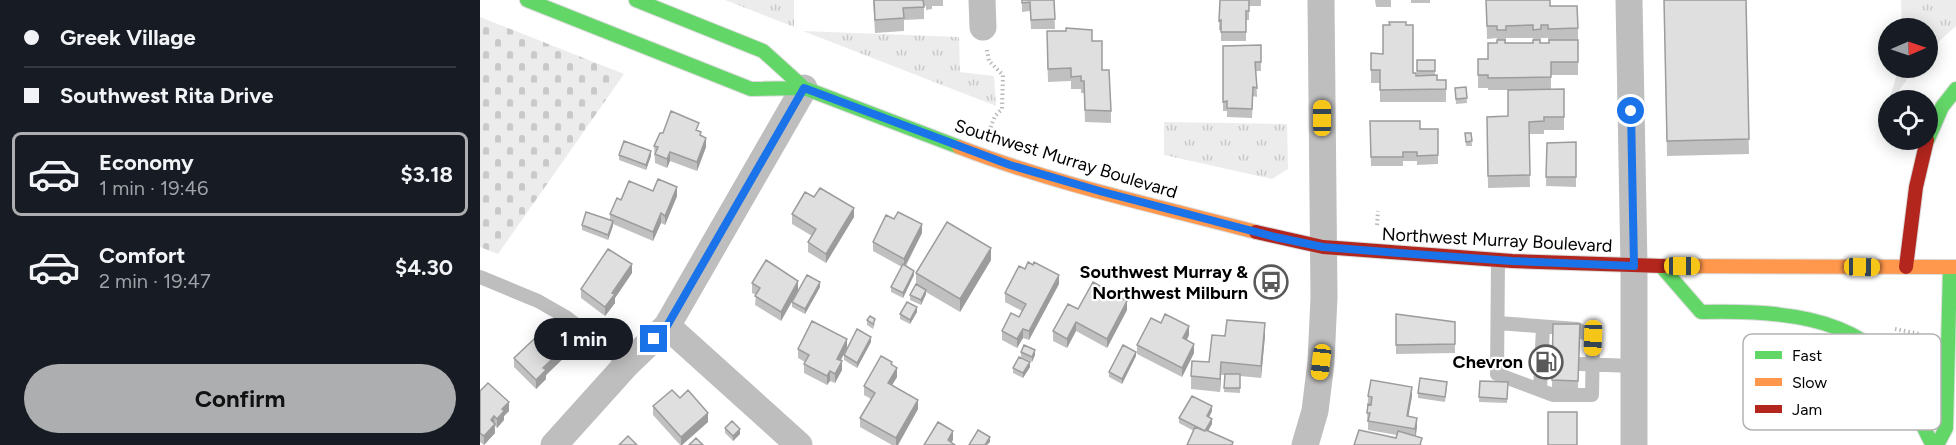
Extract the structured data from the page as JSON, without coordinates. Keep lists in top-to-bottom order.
{
  "streets": {
    "main road": ["Southwest Murray Boulevard", "Northwest Murray Boulevard"]
  },
  "crossings": [
    ["Southwest Murray Boulevard", "Northwest Murray Boulevard"]
  ],
  "places": {
    "bus stop": ["Southwest Murray & Northwest Milburn"],
    "fuel station": ["Chevron"]
  },
  "legend": ["Fast", "Slow", "Jam"],
  "north": "right",
  "page": {
    "banner": ["Greek Village", "Southwest Rita Drive"],
    "list": [
      {
        "name": "Economy",
        "note": "1 min · 19:46",
        "value": "$3.18"
      },
      {
        "name": "Comfort",
        "note": "2 min · 19:47",
        "value": "$4.30"
      }
    ],
    "bubble": "1 min",
    "buttons": "Confirm"
  }
}
